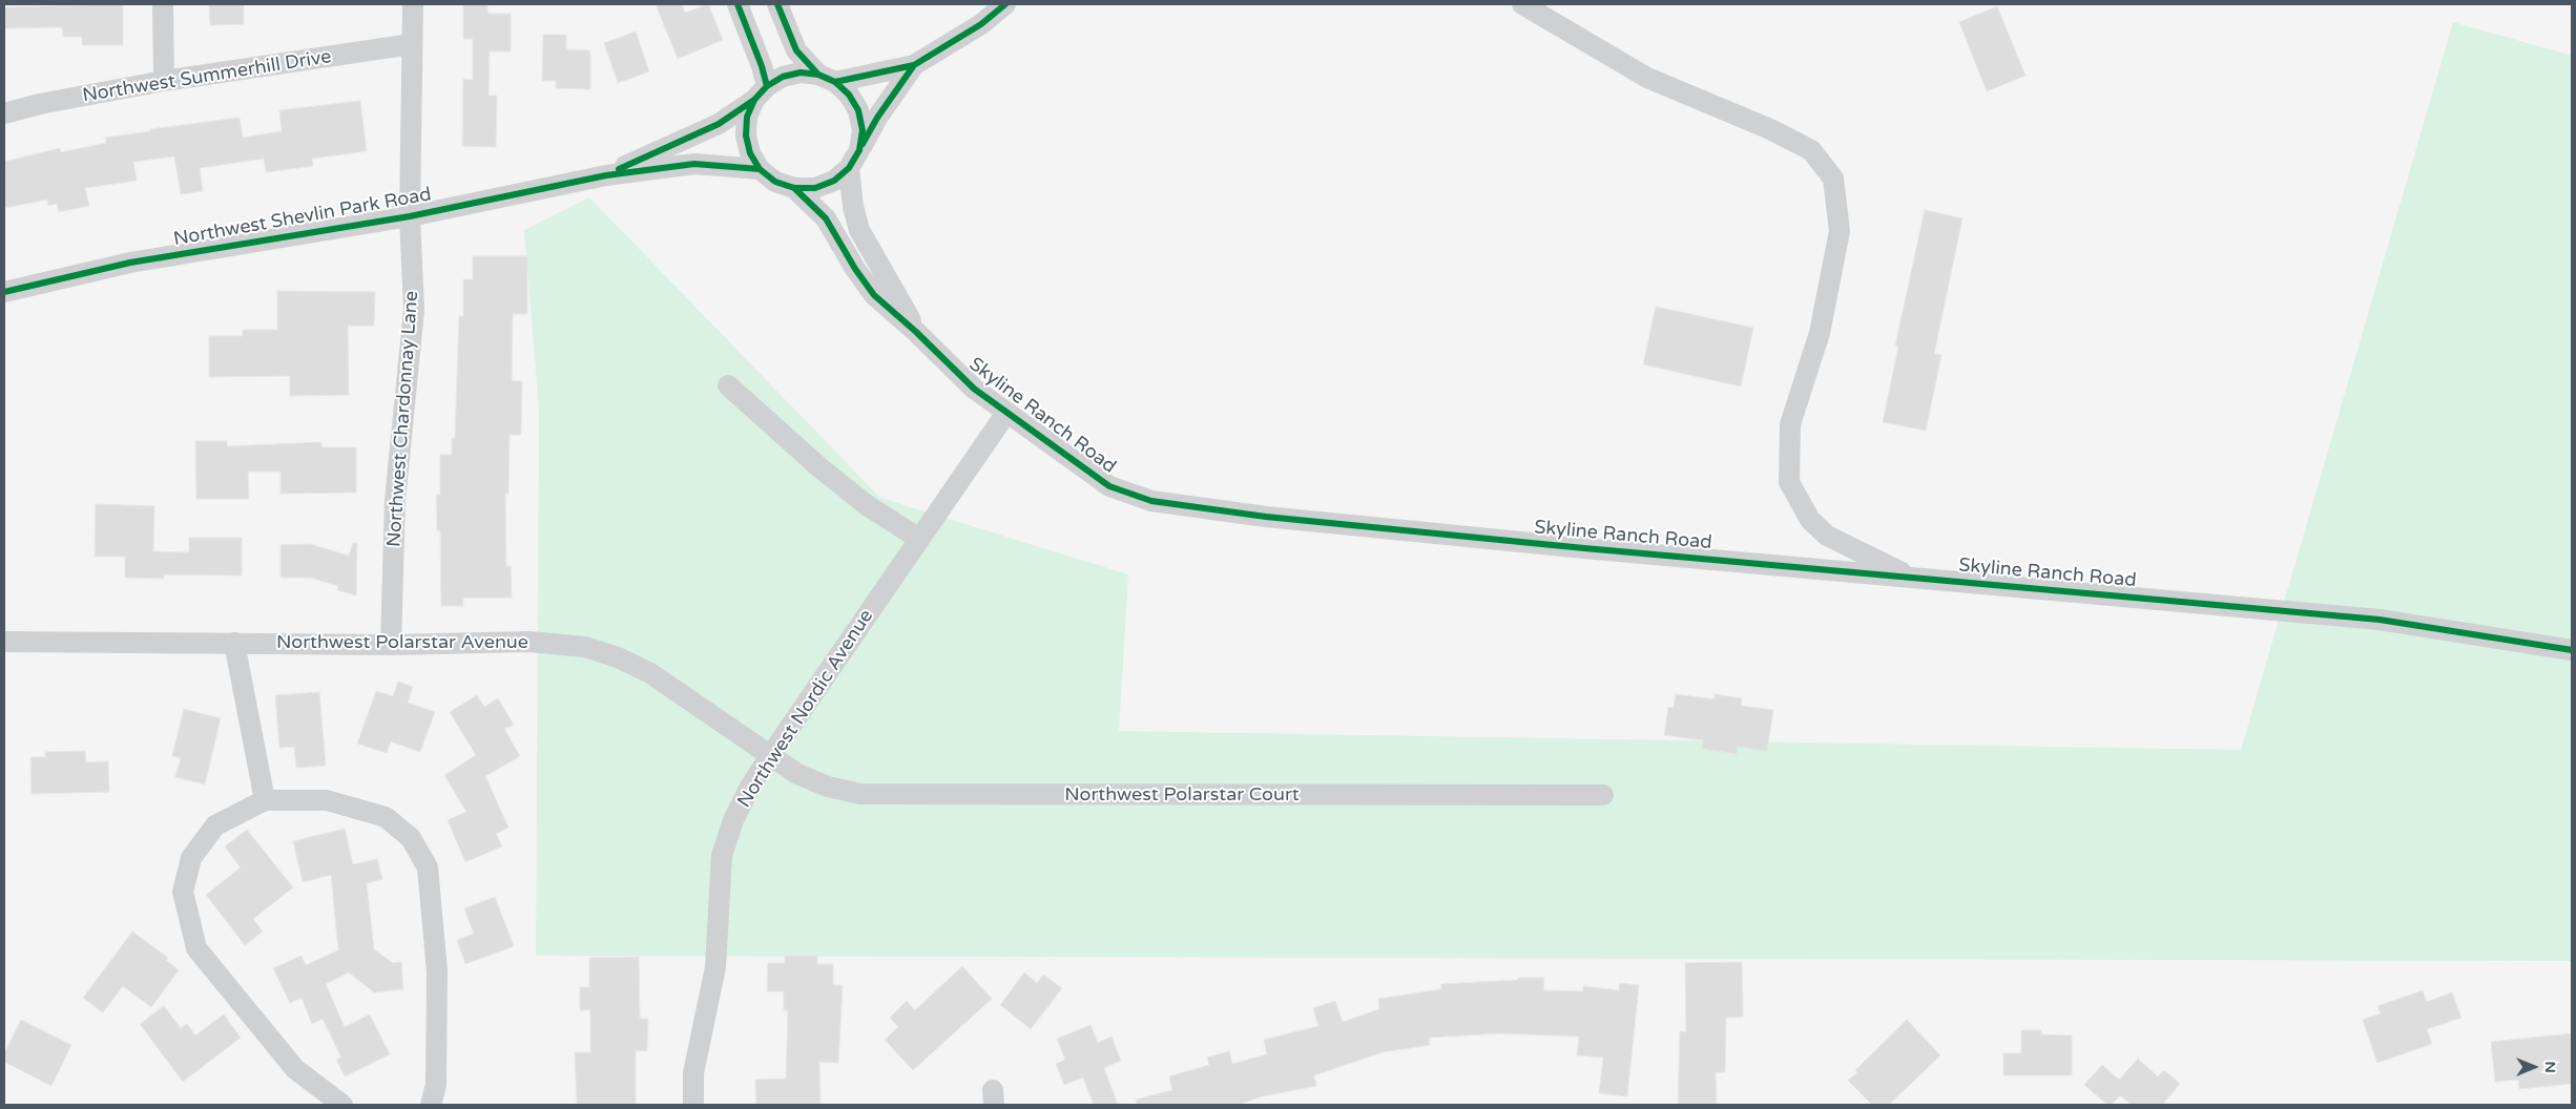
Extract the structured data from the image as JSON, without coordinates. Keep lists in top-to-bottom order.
{
  "streets": {
    "street": [
      "Northwest Summerhill Drive",
      "Northwest Shevlin Park Road",
      "Skyline Ranch Road",
      "Northwest Chardonnay Lane",
      "Northwest Polarstar Avenue",
      "Northwest Nordic Avenue",
      "Northwest Polarstar Court"
    ]
  },
  "crossings": [
    ["Northwest Summerhill Drive", "Northwest Chardonnay Lane"],
    ["Northwest Shevlin Park Road", "Skyline Ranch Road"],
    ["Northwest Shevlin Park Road", "Northwest Chardonnay Lane"],
    ["Skyline Ranch Road", "Northwest Nordic Avenue"],
    ["Northwest Chardonnay Lane", "Northwest Polarstar Avenue"],
    ["Northwest Polarstar Avenue", "Northwest Nordic Avenue"],
    ["Northwest Polarstar Avenue", "Northwest Polarstar Court"],
    ["Northwest Nordic Avenue", "Northwest Polarstar Court"]
  ],
  "north": "right"
}
